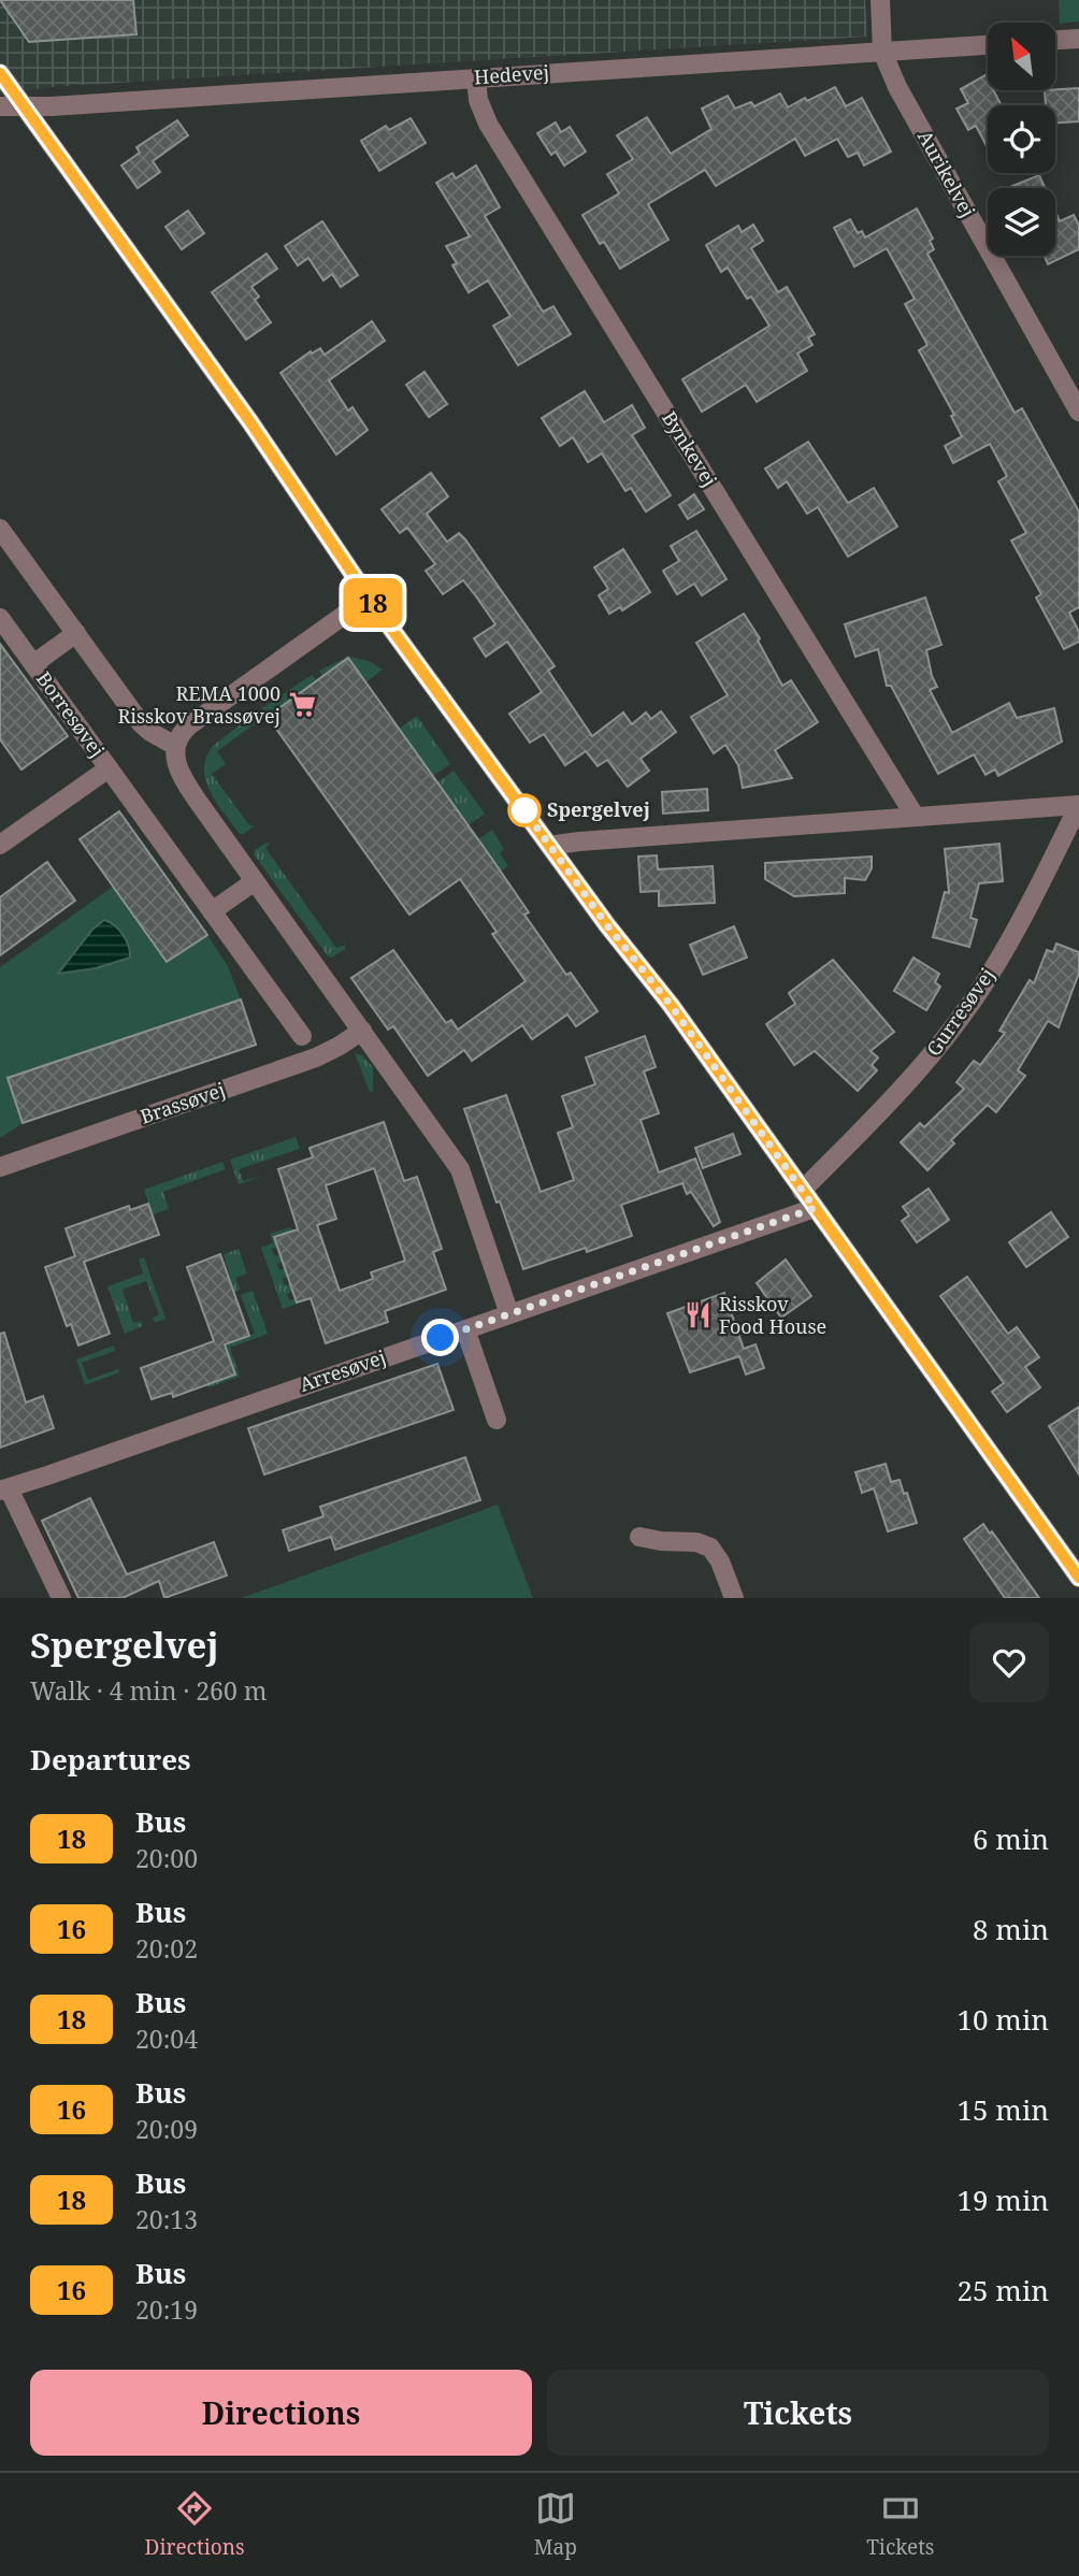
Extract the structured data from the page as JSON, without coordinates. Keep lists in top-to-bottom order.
{
  "streets": {
    "street": [
      "Hedevej",
      "Aurikelvej",
      "Bynkevej",
      "Borresøvej",
      "Gurresøvej",
      "Brassøvej",
      "Arresøvej"
    ]
  },
  "crossings": [
    ["Hedevej", "Aurikelvej"],
    ["Hedevej", "Bynkevej"]
  ],
  "places": {
    "supermarket": ["REMA 1000 Risskov Brassøvej"],
    "other": ["Spergelvej"],
    "restaurant": ["Risskov Food House"]
  },
  "lines": ["bus line 18"],
  "north": "top left",
  "page": {
    "on_map": "18",
    "heading": [
      ["Spergelvej", "Walk · 4 min · 260 m"],
      "Departures"
    ],
    "list": [
      {
        "mark": "18",
        "name": "Bus",
        "note": "20:00",
        "value": "6 min"
      },
      {
        "mark": "16",
        "name": "Bus",
        "note": "20:02",
        "value": "8 min"
      },
      {
        "mark": "18",
        "name": "Bus",
        "note": "20:04",
        "value": "10 min"
      },
      {
        "mark": "16",
        "name": "Bus",
        "note": "20:09",
        "value": "15 min"
      },
      {
        "mark": "18",
        "name": "Bus",
        "note": "20:13",
        "value": "19 min"
      },
      {
        "mark": "16",
        "name": "Bus",
        "note": "20:19",
        "value": "25 min"
      }
    ],
    "buttons": ["Directions", "Tickets"],
    "tabs": ["Directions", "Map", "Tickets"]
  }
}
